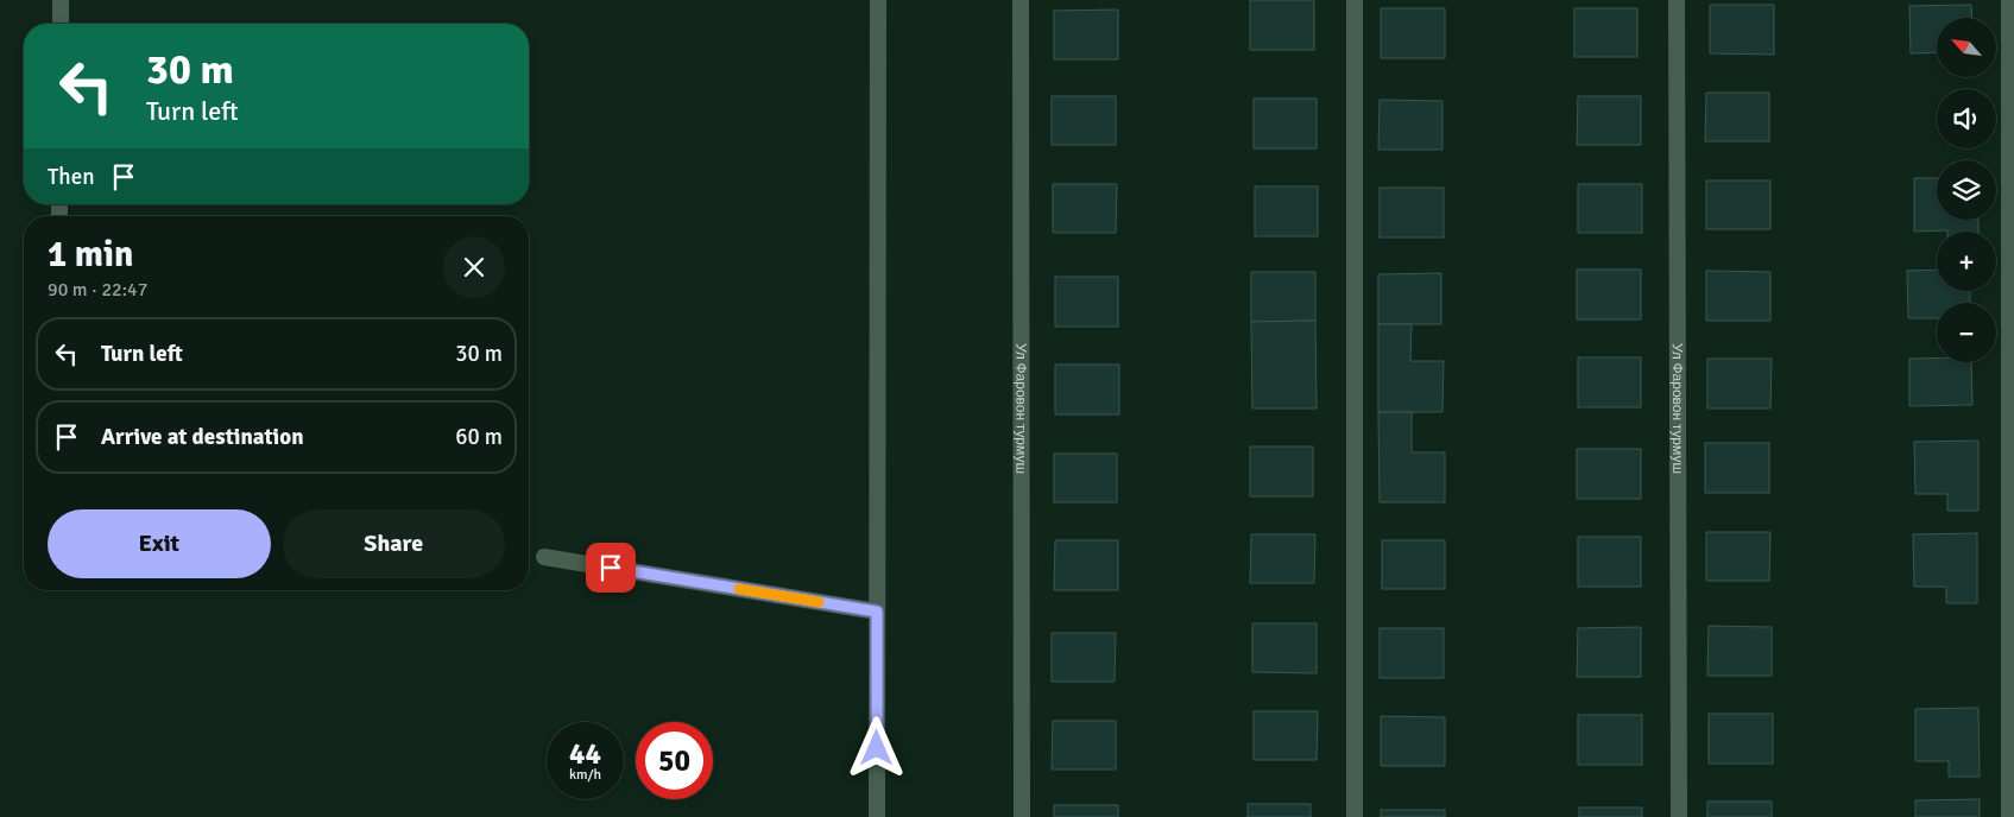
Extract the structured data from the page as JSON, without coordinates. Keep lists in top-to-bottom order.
{
  "streets": {
    "street": ["Ул Фаровон турмуш"]
  },
  "north": "top left",
  "page": {
    "map_buttons": ["+", "−"],
    "turn": ["30 m", "Turn left"],
    "then": "Then",
    "heading": ["1 min", "90 m · 22:47"],
    "list": [
      {
        "name": "Turn left",
        "value": "30 m"
      },
      {
        "name": "Arrive at destination",
        "value": "60 m"
      }
    ],
    "buttons": ["Exit", "Share"],
    "speed": "44 km/h",
    "limit": "50"
  }
}
